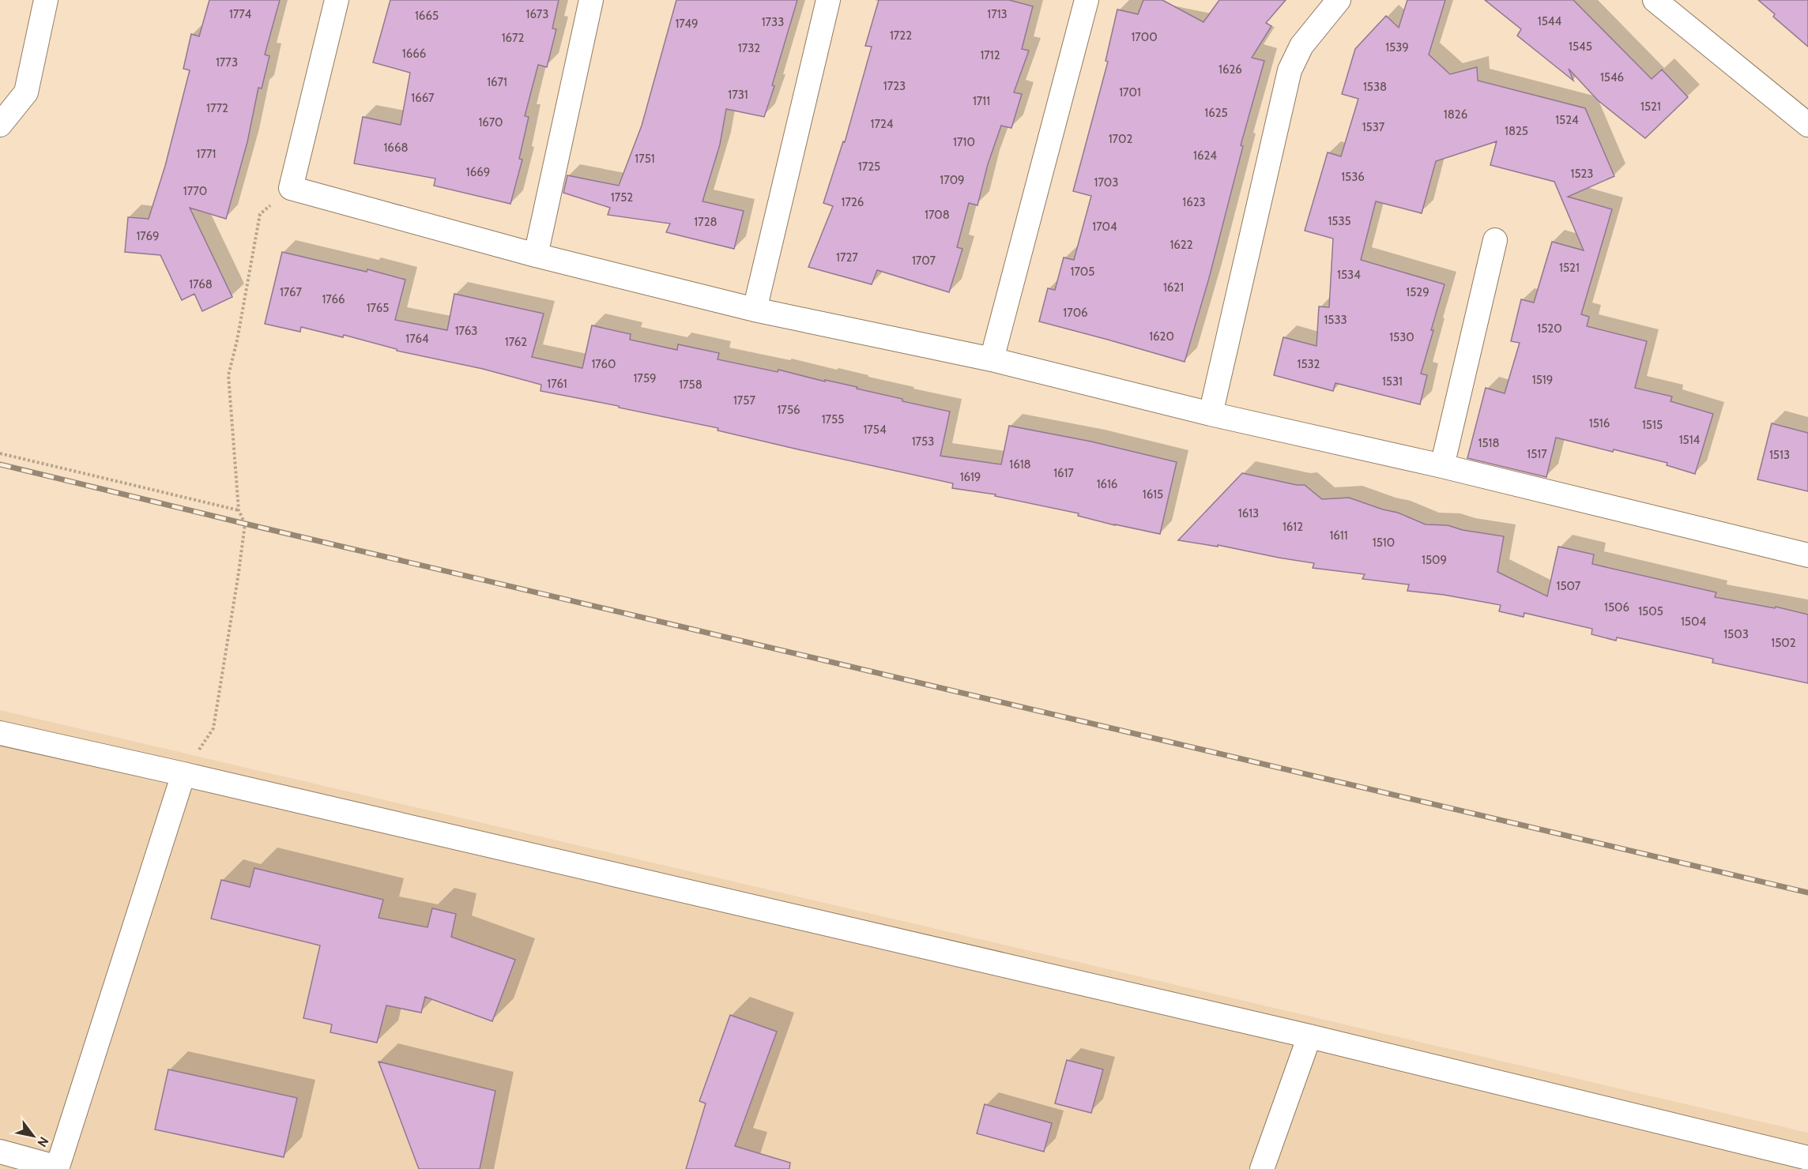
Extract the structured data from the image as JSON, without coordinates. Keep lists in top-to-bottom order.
{
  "house_numbers": [
    "1774",
    "1673",
    "1713",
    "1665",
    "1544",
    "1733",
    "1749",
    "1722",
    "1700",
    "1672",
    "1545",
    "1539",
    "1732",
    "1666",
    "1712",
    "1773",
    "1626",
    "1546",
    "1671",
    "1723",
    "1538",
    "1701",
    "1731",
    "1667",
    "1711",
    "1521",
    "1772",
    "1625",
    "1826",
    "1524",
    "1670",
    "1724",
    "1537",
    "1825",
    "1702",
    "1710",
    "1668",
    "1771",
    "1624",
    "1751",
    "1725",
    "1669",
    "1523",
    "1536",
    "1709",
    "1703",
    "1770",
    "1752",
    "1726",
    "1623",
    "1708",
    "1535",
    "1728",
    "1704",
    "1769",
    "1622",
    "1727",
    "1707",
    "1521",
    "1705",
    "1534",
    "1768",
    "1621",
    "1767",
    "1529",
    "1766",
    "1765",
    "1706",
    "1533",
    "1520",
    "1763",
    "1620",
    "1530",
    "1764",
    "1762",
    "1760",
    "1532",
    "1759",
    "1519",
    "1531",
    "1761",
    "1758",
    "1757",
    "1756",
    "1755",
    "1516",
    "1515",
    "1754",
    "1514",
    "1753",
    "1518",
    "1517",
    "1513",
    "1618",
    "1617",
    "1619",
    "1616",
    "1615",
    "1613",
    "1612",
    "1611",
    "1510",
    "1509",
    "1507",
    "1506",
    "1505",
    "1504",
    "1503",
    "1502"
  ],
  "north": "bottom right"
}
